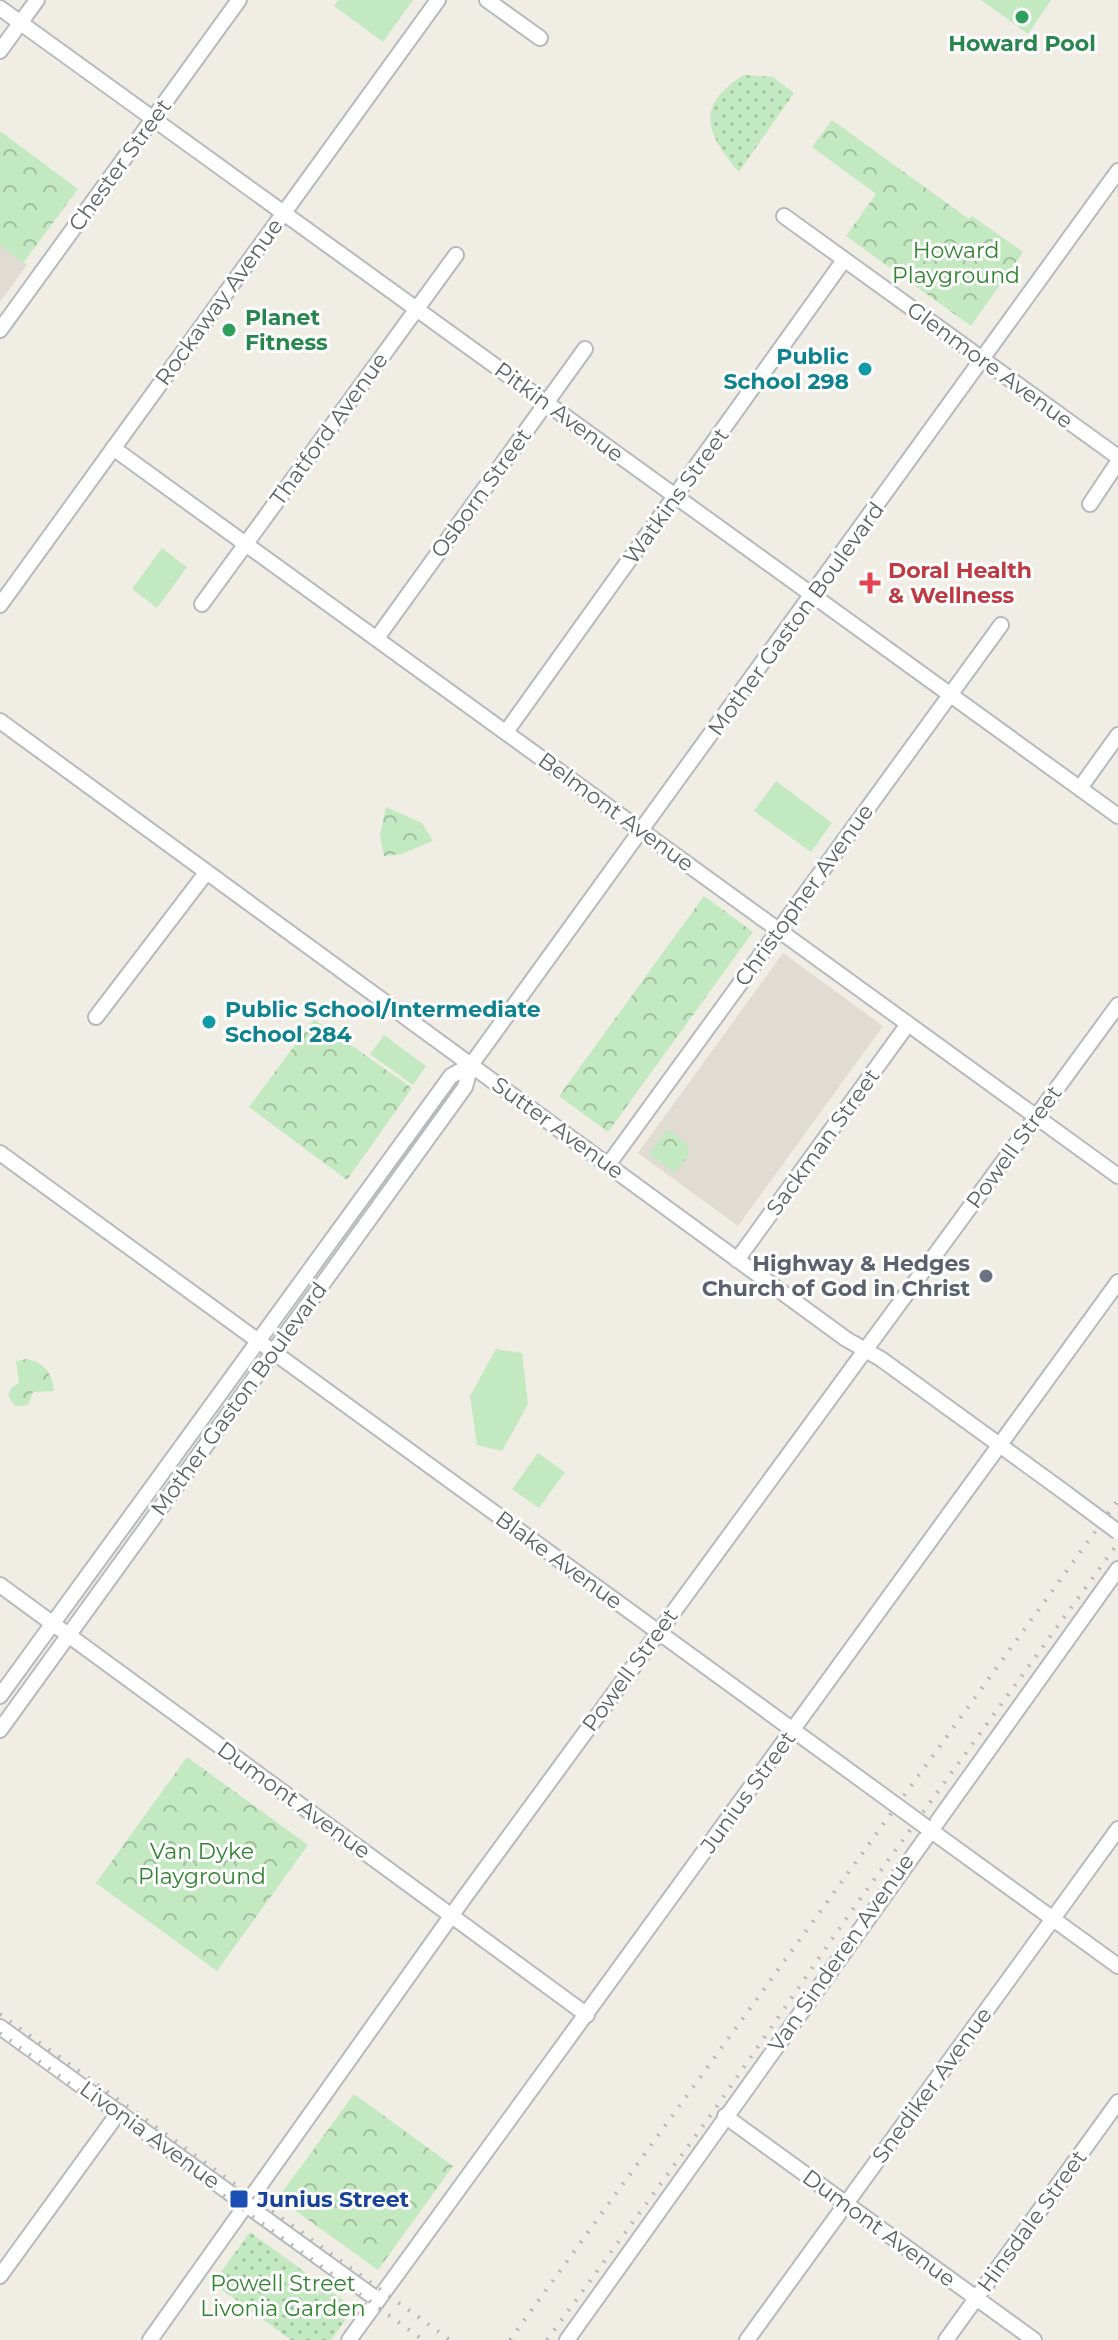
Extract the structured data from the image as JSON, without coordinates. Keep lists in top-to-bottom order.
{
  "streets": {
    "street": [
      "Chester Street",
      "Rockaway Avenue",
      "Glenmore Avenue",
      "Pitkin Avenue",
      "Thatford Avenue",
      "Osborn Street",
      "Watkins Street",
      "Mother Gaston Boulevard",
      "Belmont Avenue",
      "Christopher Avenue",
      "Sutter Avenue",
      "Sackman Street",
      "Powell Street",
      "Blake Avenue",
      "Junius Street",
      "Dumont Avenue",
      "Van Sinderen Avenue",
      "Snediker Avenue",
      "Livonia Avenue",
      "Hinsdale Street"
    ]
  },
  "crossings": [
    ["Chester Street", "Pitkin Avenue"],
    ["Rockaway Avenue", "Pitkin Avenue"],
    ["Rockaway Avenue", "Belmont Avenue"],
    ["Glenmore Avenue", "Watkins Street"],
    ["Glenmore Avenue", "Mother Gaston Boulevard"],
    ["Pitkin Avenue", "Thatford Avenue"],
    ["Pitkin Avenue", "Osborn Street"],
    ["Pitkin Avenue", "Watkins Street"],
    ["Pitkin Avenue", "Mother Gaston Boulevard"],
    ["Pitkin Avenue", "Christopher Avenue"],
    ["Thatford Avenue", "Belmont Avenue"],
    ["Osborn Street", "Belmont Avenue"],
    ["Watkins Street", "Belmont Avenue"],
    ["Mother Gaston Boulevard", "Belmont Avenue"],
    ["Mother Gaston Boulevard", "Sutter Avenue"],
    ["Mother Gaston Boulevard", "Blake Avenue"],
    ["Mother Gaston Boulevard", "Dumont Avenue"],
    ["Belmont Avenue", "Christopher Avenue"],
    ["Belmont Avenue", "Sackman Street"],
    ["Belmont Avenue", "Powell Street"],
    ["Christopher Avenue", "Sutter Avenue"],
    ["Sutter Avenue", "Sackman Street"],
    ["Sutter Avenue", "Powell Street"],
    ["Sutter Avenue", "Junius Street"],
    ["Powell Street", "Blake Avenue"],
    ["Powell Street", "Dumont Avenue"],
    ["Powell Street", "Livonia Avenue"],
    ["Blake Avenue", "Junius Street"],
    ["Blake Avenue", "Van Sinderen Avenue"],
    ["Blake Avenue", "Snediker Avenue"],
    ["Junius Street", "Dumont Avenue"],
    ["Junius Street", "Livonia Avenue"],
    ["Dumont Avenue", "Van Sinderen Avenue"],
    ["Dumont Avenue", "Snediker Avenue"],
    ["Dumont Avenue", "Hinsdale Street"]
  ],
  "parks": ["Howard Playground", "Van Dyke Playground", "Powell Street Livonia Garden"],
  "places": {
    "other": [
      "Howard Pool",
      "Planet Fitness",
      "Public School 298",
      "Public School/Intermediate School 284",
      "Highway & Hedges Church of God in Christ"
    ],
    "health": ["Doral Health & Wellness"],
    "transit": ["Junius Street"]
  }
}
